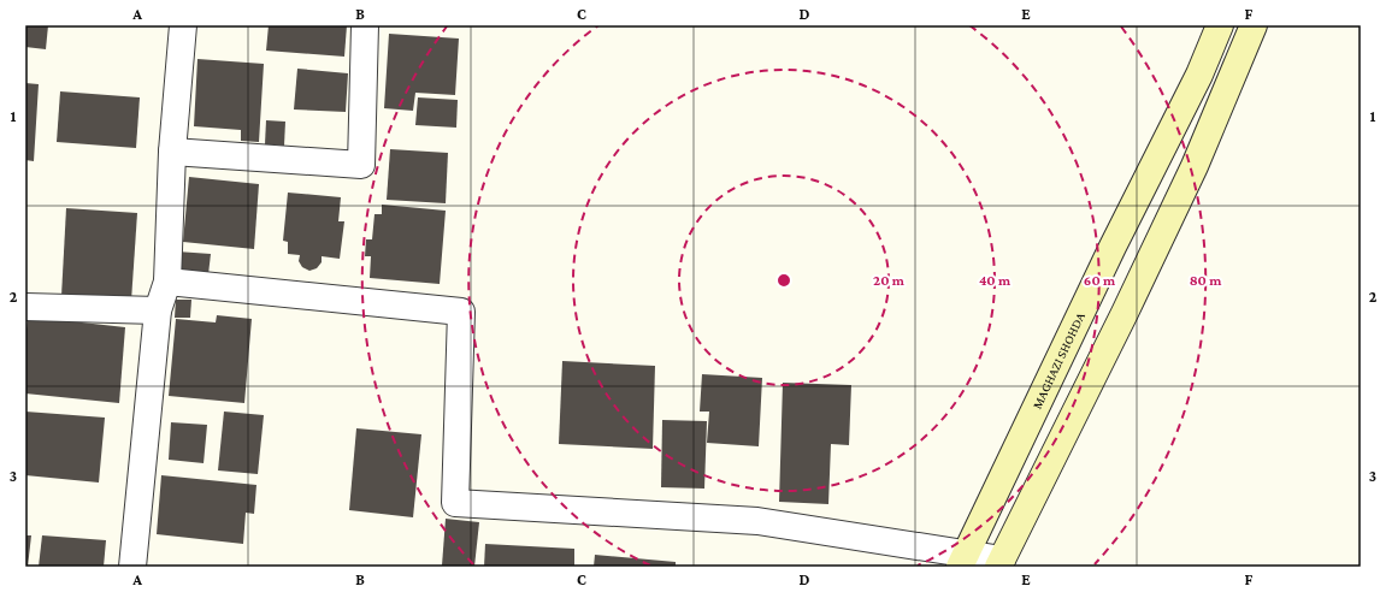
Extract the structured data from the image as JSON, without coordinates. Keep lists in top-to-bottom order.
{
  "streets": {
    "street": ["MAGHAZI SHOHDA"]
  },
  "grid": {
    "columns": [
      "A",
      "B",
      "C",
      "D",
      "E",
      "F"
    ],
    "rows": ["1", "2", "3"]
  },
  "rings": [
    "20 m",
    "40 m",
    "60 m",
    "80 m"
  ]
}
